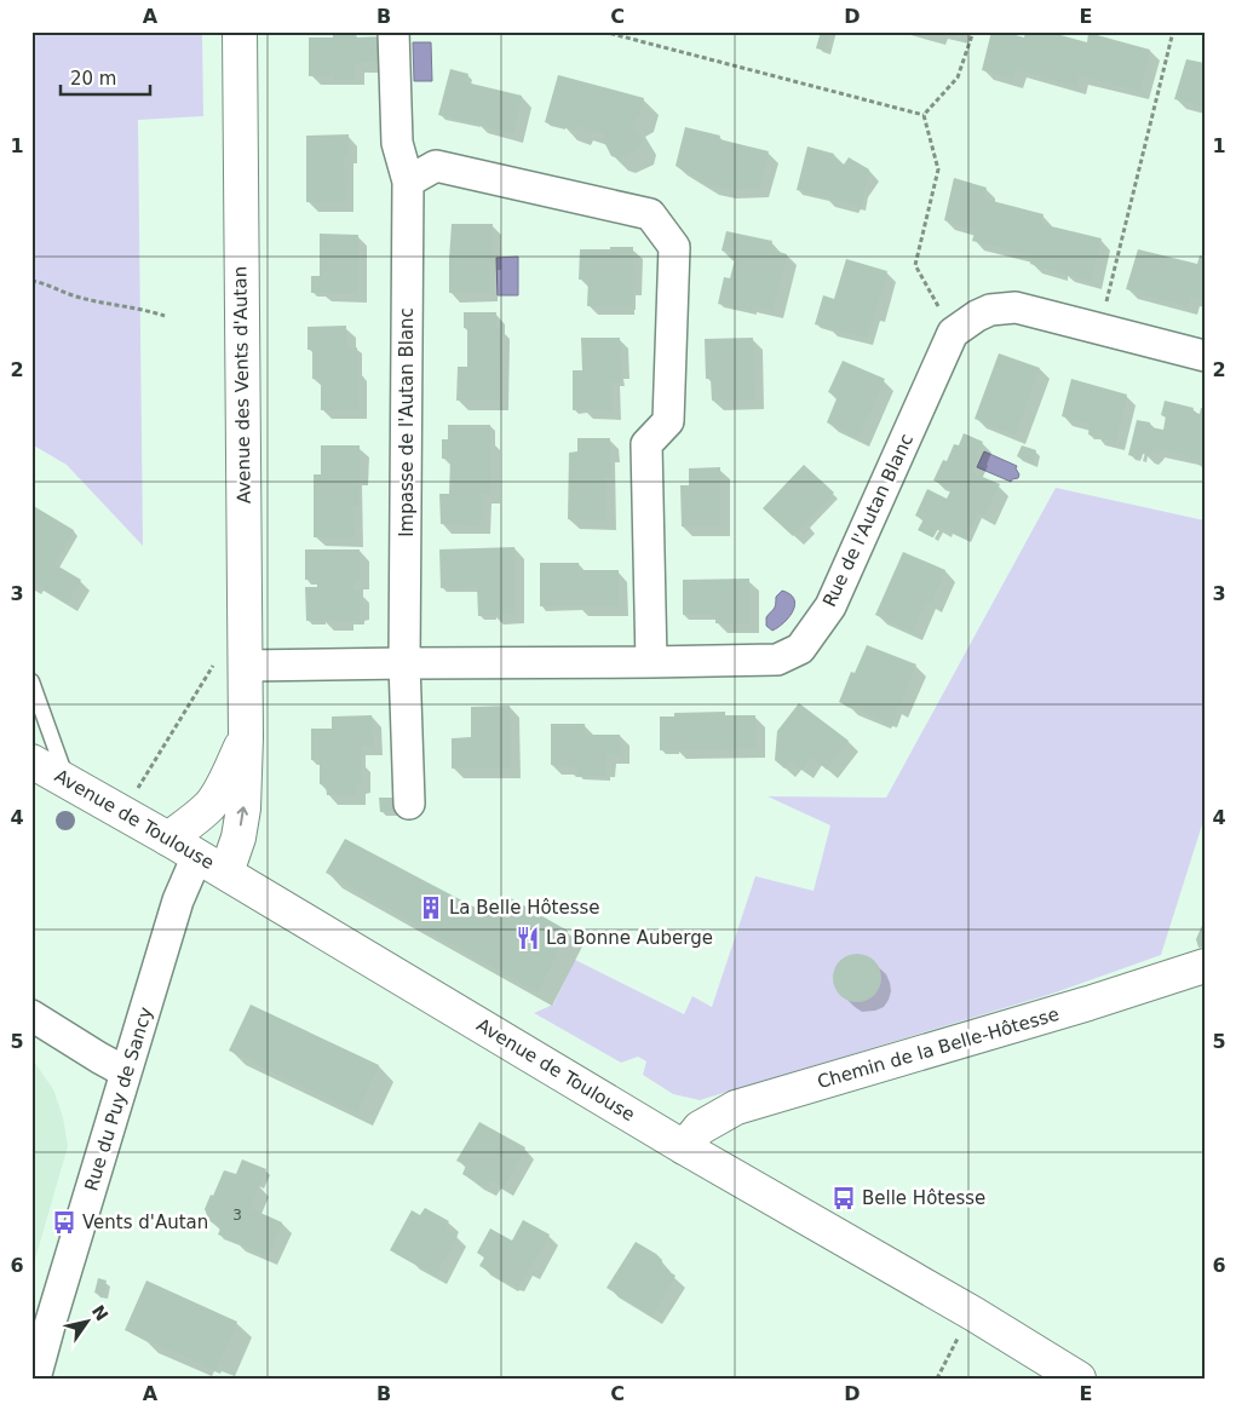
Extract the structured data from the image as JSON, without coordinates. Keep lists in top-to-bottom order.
{
  "streets": {
    "street": [
      "Avenue des Vents d'Autan",
      "Impasse de l'Autan Blanc",
      "Rue de l'Autan Blanc",
      "Avenue de Toulouse",
      "Chemin de la Belle-Hôtesse",
      "Rue du Puy de Sancy"
    ]
  },
  "crossings": [
    ["Avenue des Vents d'Autan", "Rue de l'Autan Blanc"],
    ["Avenue des Vents d'Autan", "Avenue de Toulouse"],
    ["Impasse de l'Autan Blanc", "Rue de l'Autan Blanc"],
    ["Avenue de Toulouse", "Chemin de la Belle-Hôtesse"],
    ["Avenue de Toulouse", "Rue du Puy de Sancy"]
  ],
  "places": {
    "building": ["La Belle Hôtesse"],
    "restaurant": ["La Bonne Auberge"],
    "bus stop": ["Belle Hôtesse", "Vents d'Autan"]
  },
  "house_numbers": ["3"],
  "scale_bar": "20 m",
  "north": "top right",
  "grid": {
    "columns": [
      "A",
      "B",
      "C",
      "D",
      "E"
    ],
    "rows": [
      "1",
      "2",
      "3",
      "4",
      "5",
      "6"
    ]
  }
}
